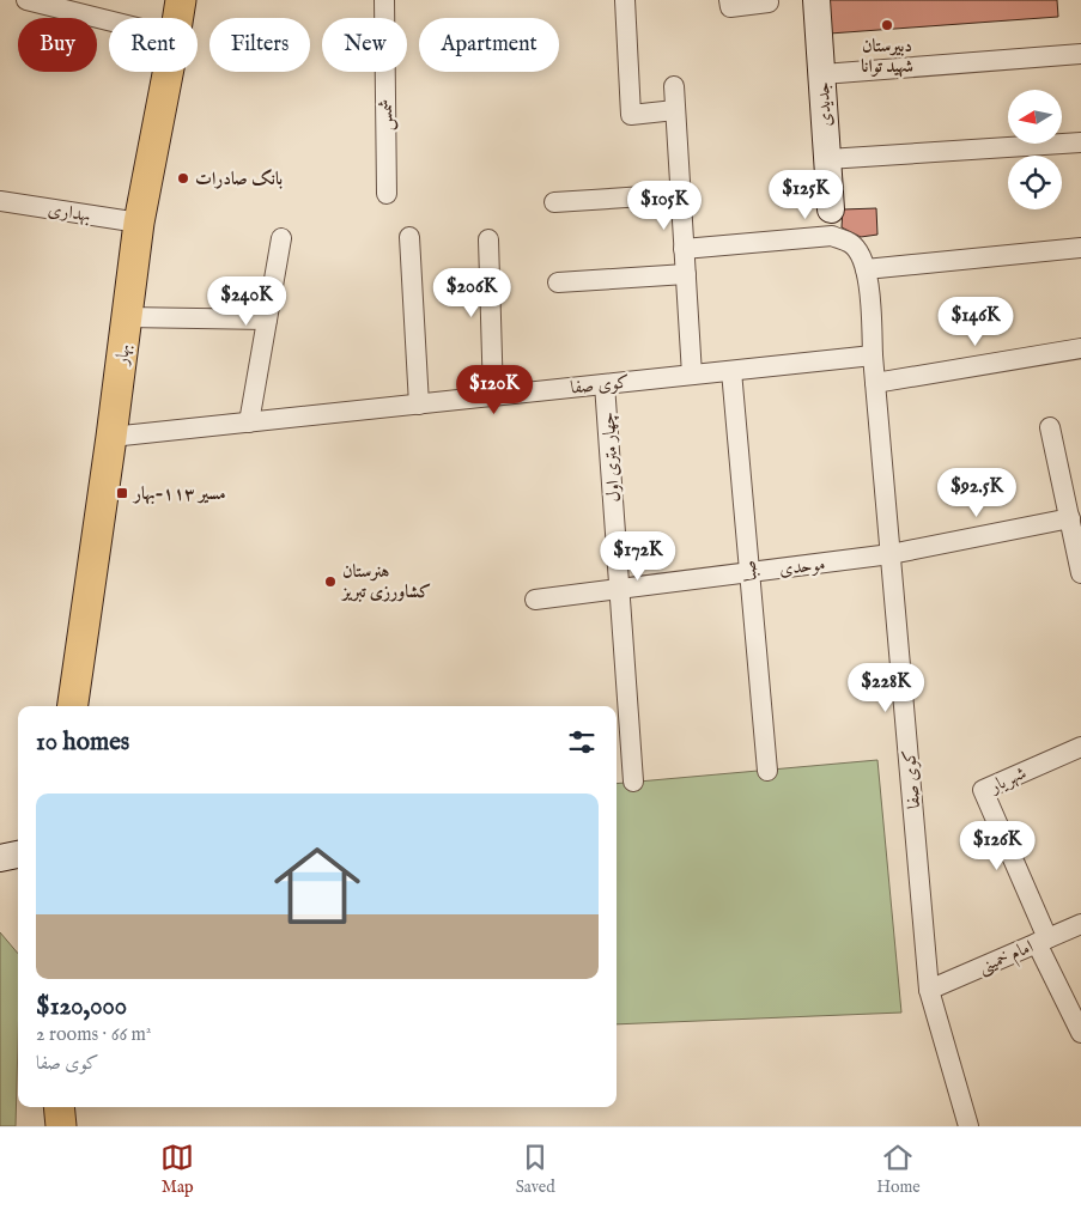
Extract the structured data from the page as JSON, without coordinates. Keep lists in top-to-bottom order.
{
  "streets": {
    "main road": ["بهار"],
    "street": [
      "جدیدی",
      "شمس",
      "بهداری",
      "کوی صفا",
      "چهار متری اول",
      "موحدی",
      "صبا",
      "شهریار",
      "امام خمینی"
    ]
  },
  "crossings": [
    ["بهداری", "بهار"],
    ["بهار", "کوی صفا"],
    ["کوی صفا", "چهار متری اول"],
    ["کوی صفا", "موحدی"],
    ["کوی صفا", "صبا"],
    ["کوی صفا", "امام خمینی"],
    ["چهار متری اول", "موحدی"],
    ["موحدی", "صبا"],
    ["شهریار", "امام خمینی"]
  ],
  "places": {
    "other": ["دبیرستان شهید توانا", "بانک صادرات", "هنرستان کشاورزی تبریز"],
    "transit": ["مسیر ۱۱۳-بهار"]
  },
  "north": "left",
  "page": {
    "chip": [
      "Buy",
      "Rent",
      "Filters",
      "New",
      "Apartment"
    ],
    "price": [
      "$125K",
      "$105K",
      "$206K",
      "$240K",
      "$146K",
      "$120K",
      "$92.5K",
      "$172K",
      "$228K",
      "$126K"
    ],
    "heading": "10 homes",
    "list": [
      {
        "name": "$120,000",
        "note": "2 rooms · 66 m² · کوی صفا"
      }
    ],
    "tabs": ["Map", "Saved", "Home"]
  }
}
